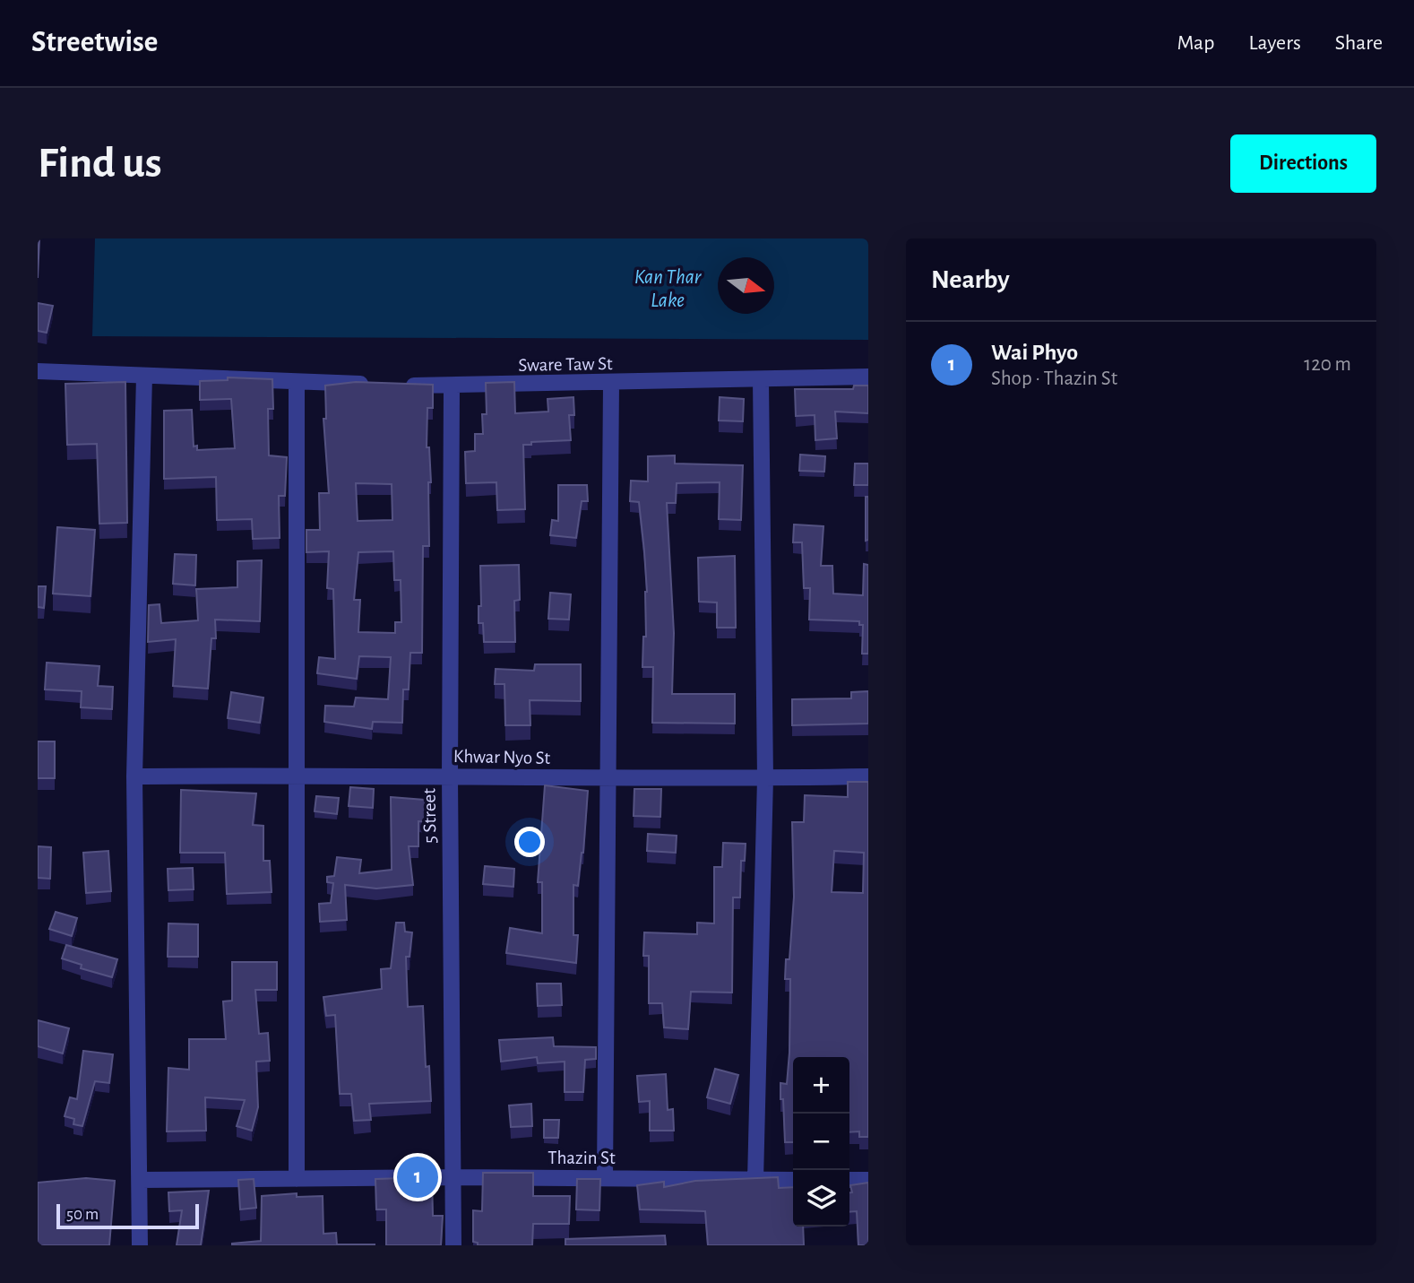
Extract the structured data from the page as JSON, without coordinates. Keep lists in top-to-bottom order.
{
  "streets": {
    "street": [
      "Sware Taw St",
      "Khwar Nyo St",
      "5 Street",
      "Thazin St"
    ]
  },
  "crossings": [
    ["Sware Taw St", "5 Street"],
    ["Khwar Nyo St", "5 Street"],
    ["5 Street", "Thazin St"]
  ],
  "water": ["Kan Thar Lake"],
  "scale_bar": "50 m",
  "north": "right",
  "page": {
    "header": "Streetwise",
    "nav": ["Map", "Layers", "Share"],
    "buttons": "Directions",
    "title": "Find us",
    "heading": "Nearby",
    "list": [
      {
        "mark": "1",
        "name": "Wai Phyo",
        "note": "Shop · Thazin St",
        "value": "120 m"
      }
    ],
    "map_buttons": ["+", "−"],
    "pins": "1",
    "scale": "50 m"
  }
}
